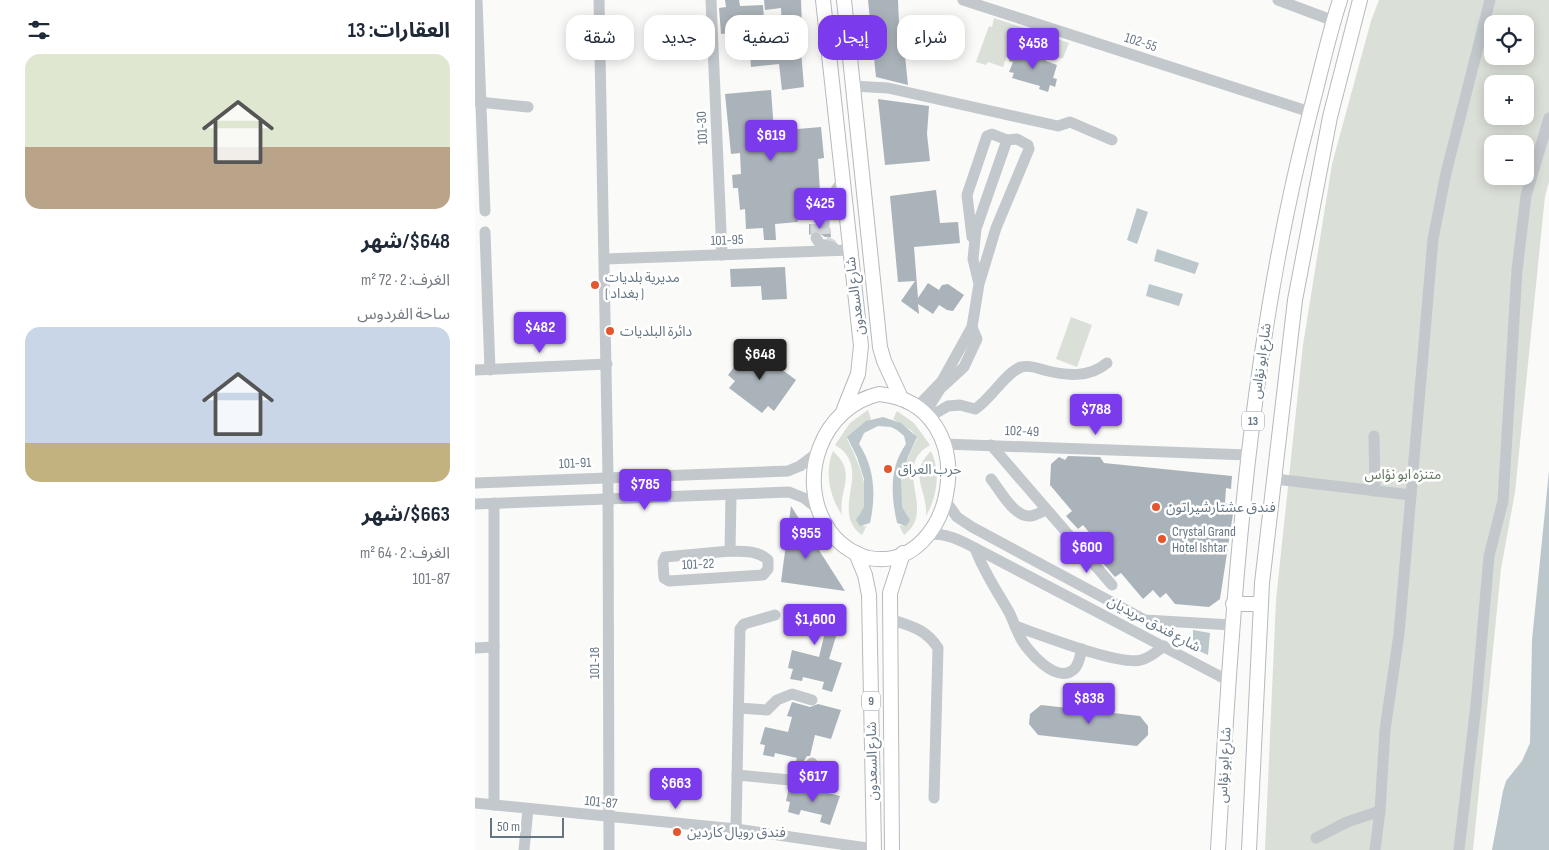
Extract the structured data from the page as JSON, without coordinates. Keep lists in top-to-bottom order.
{
  "streets": {
    "main road": [
      "شارع السعدون",
      "شارع ابو نؤاس",
      "13",
      "9"
    ],
    "street": [
      "102-55",
      "101-30",
      "101-95",
      "102-49",
      "101-91",
      "101-22",
      "شارع فندق مريديان",
      "101-18",
      "101-87"
    ]
  },
  "crossings": [
    ["102-55", "شارع ابو نؤاس"],
    ["101-30", "101-95"],
    ["101-95", "شارع السعدون"],
    ["101-95", "101-18"],
    ["شارع السعدون", "102-49"],
    ["شارع السعدون", "101-91"],
    ["شارع السعدون", "شارع فندق مريديان"],
    ["شارع السعدون", "101-87"],
    ["شارع ابو نؤاس", "102-49"],
    ["شارع ابو نؤاس", "شارع فندق مريديان"],
    ["102-49", "101-91"],
    ["102-49", "شارع فندق مريديان"],
    ["101-91", "شارع فندق مريديان"],
    ["101-91", "101-18"],
    ["101-18", "101-87"]
  ],
  "parks": ["متنزه ابو نؤاس"],
  "places": [
    "مديرية بلديات ( بغداد )",
    "دائرة البلديات",
    "حرب العراق",
    "فندق عشتارشيراتون",
    "Crystal Grand Hotel Ishtar",
    "فندق رويال كاردين"
  ],
  "scale_bar": "50 m",
  "page": {
    "heading": "العقارات: 13",
    "map_buttons": ["+", "−"],
    "chip": [
      "شراء",
      "إيجار",
      "تصفية",
      "جديد",
      "شقة"
    ],
    "price": [
      "$458",
      "$619",
      "$425",
      "$482",
      "$648",
      "$788",
      "$785",
      "$955",
      "$600",
      "$1,600",
      "$838",
      "$617",
      "$663"
    ],
    "list": [
      {
        "name": "$648/شهر",
        "note": "الغرف: 2 · 72 m² · ساحة الفردوس"
      },
      {
        "name": "$663/شهر",
        "note": "الغرف: 2 · 64 m² · 101-87"
      }
    ],
    "scale": "50 m"
  }
}
